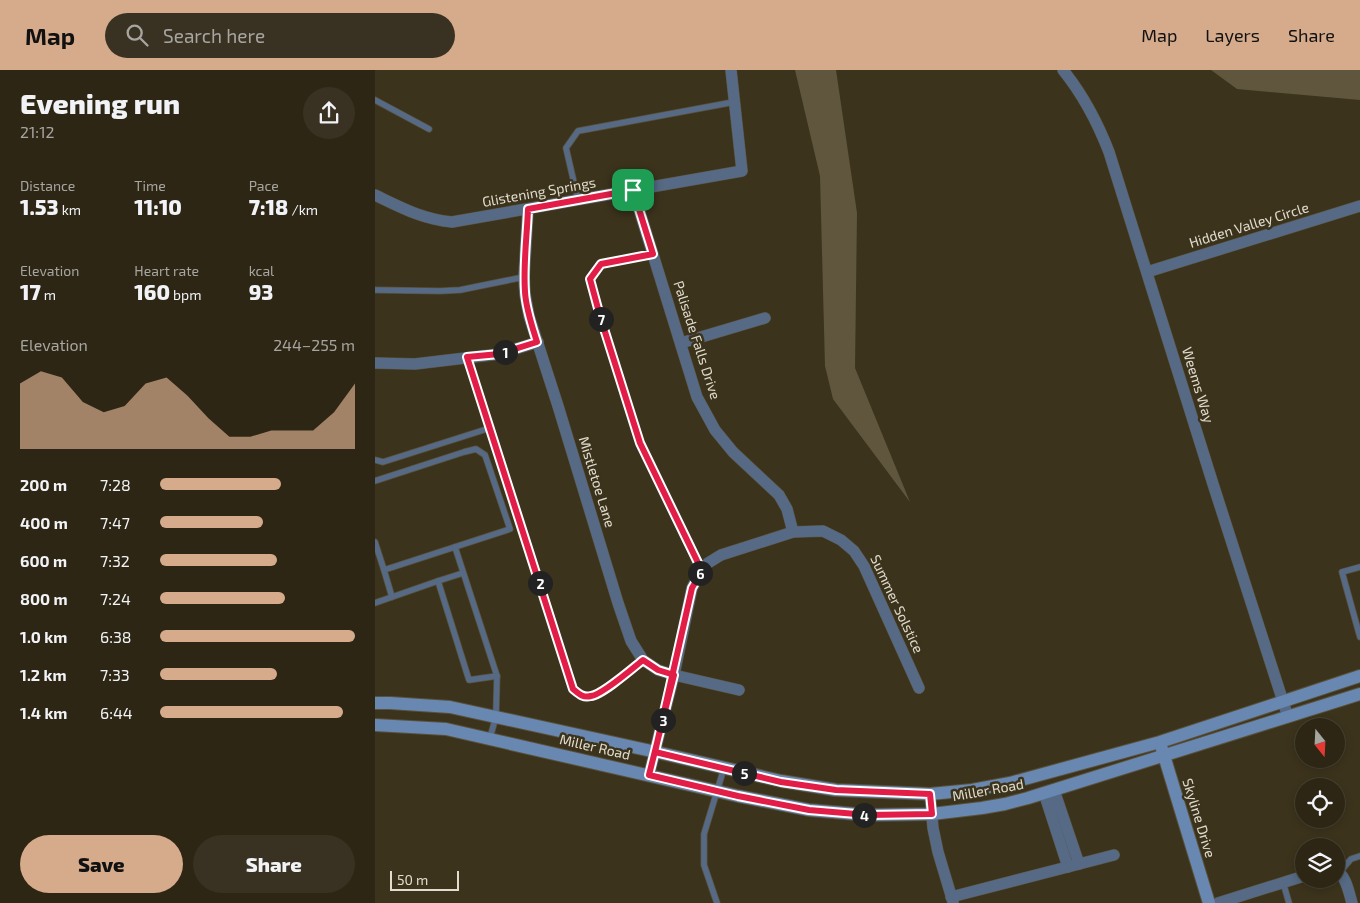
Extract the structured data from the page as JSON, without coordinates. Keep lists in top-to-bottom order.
{
  "streets": {
    "main road": ["Miller Road", "Skyline Drive"],
    "street": [
      "Glistening Springs",
      "Hidden Valley Circle",
      "Palisade Falls Drive",
      "Weems Way",
      "Mistletoe Lane",
      "Summer Solstice"
    ]
  },
  "crossings": [
    ["Glistening Springs", "Palisade Falls Drive"],
    ["Glistening Springs", "Mistletoe Lane"],
    ["Hidden Valley Circle", "Weems Way"],
    ["Palisade Falls Drive", "Summer Solstice"],
    ["Weems Way", "Miller Road"],
    ["Mistletoe Lane", "Summer Solstice"],
    ["Summer Solstice", "Miller Road"],
    ["Miller Road", "Skyline Drive"]
  ],
  "scale_bar": "50 m",
  "north": "bottom",
  "page": {
    "header": "Map",
    "search": "Search here",
    "nav": ["Map", "Layers", "Share"],
    "heading": ["Evening run", "21:12"],
    "stats": [
      ["Distance", "1.53 km"],
      ["Time", "11:10"],
      ["Pace", "7:18 /km"],
      ["Elevation", "17 m"],
      ["Heart rate", "160 bpm"],
      ["kcal", "93"]
    ],
    "pins": [
      "7",
      "1",
      "6",
      "2",
      "3",
      "5",
      "4"
    ],
    "chart": ["Elevation", "244–255 m"],
    "list": [
      {
        "name": "200 m",
        "note": "7:28"
      },
      {
        "name": "400 m",
        "note": "7:47"
      },
      {
        "name": "600 m",
        "note": "7:32"
      },
      {
        "name": "800 m",
        "note": "7:24"
      },
      {
        "name": "1.0 km",
        "note": "6:38"
      },
      {
        "name": "1.2 km",
        "note": "7:33"
      },
      {
        "name": "1.4 km",
        "note": "6:44"
      }
    ],
    "buttons": ["Save", "Share"],
    "scale": "50 m"
  }
}
